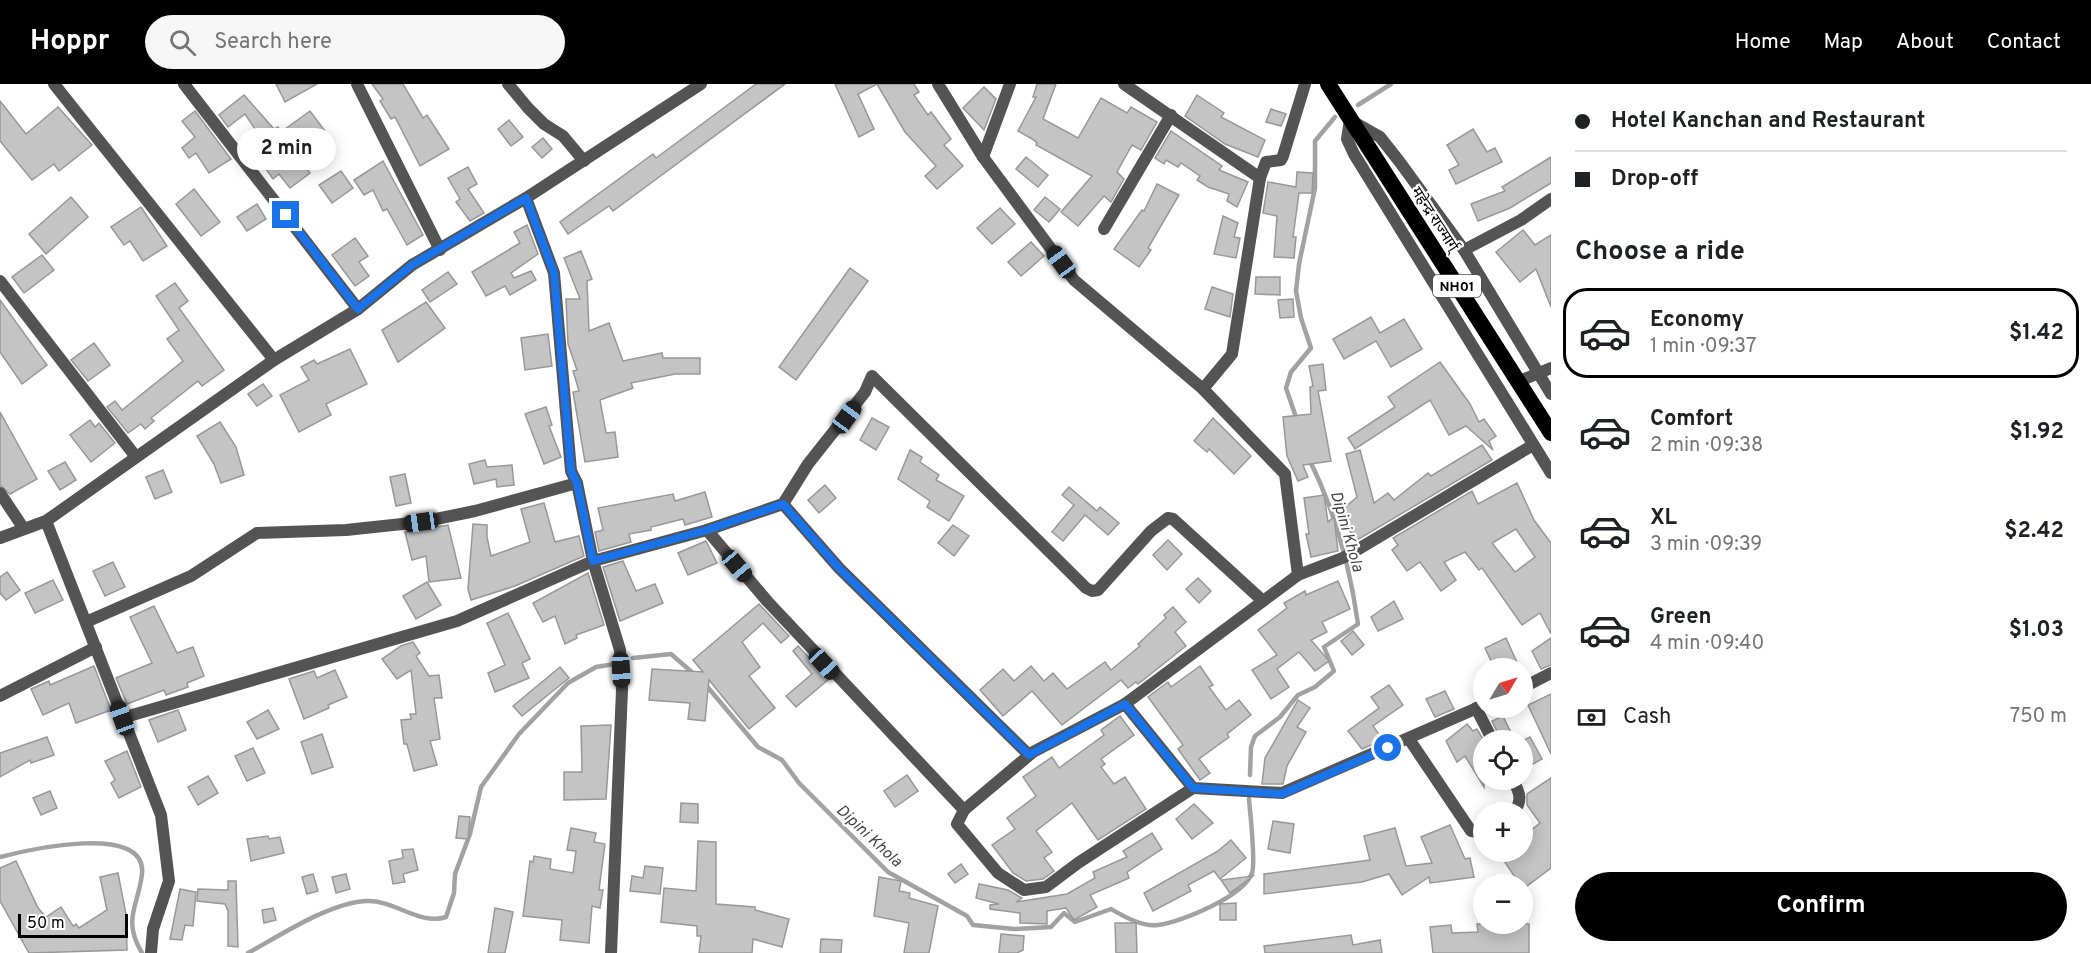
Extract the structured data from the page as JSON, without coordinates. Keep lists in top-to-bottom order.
{
  "streets": {
    "highway": ["महेन्द्र राज्मार्ग्", "NH01"]
  },
  "water": ["Dipini Khola"],
  "scale_bar": "50 m",
  "north": "top right",
  "page": {
    "header": "Hoppr",
    "search": "Search here",
    "nav": [
      "Home",
      "Map",
      "About",
      "Contact"
    ],
    "banner": ["Hotel Kanchan and Restaurant", "Drop-off"],
    "bubble": "2 min",
    "heading": "Choose a ride",
    "list": [
      {
        "name": "Economy",
        "note": "1 min · 09:37",
        "value": "$1.42"
      },
      {
        "name": "Comfort",
        "note": "2 min · 09:38",
        "value": "$1.92"
      },
      {
        "name": "XL",
        "note": "3 min · 09:39",
        "value": "$2.42"
      },
      {
        "name": "Green",
        "note": "4 min · 09:40",
        "value": "$1.03"
      }
    ],
    "map_buttons": ["+", "−"],
    "pay": ["Cash", "750 m"],
    "buttons": "Confirm",
    "scale": "50 m"
  }
}
